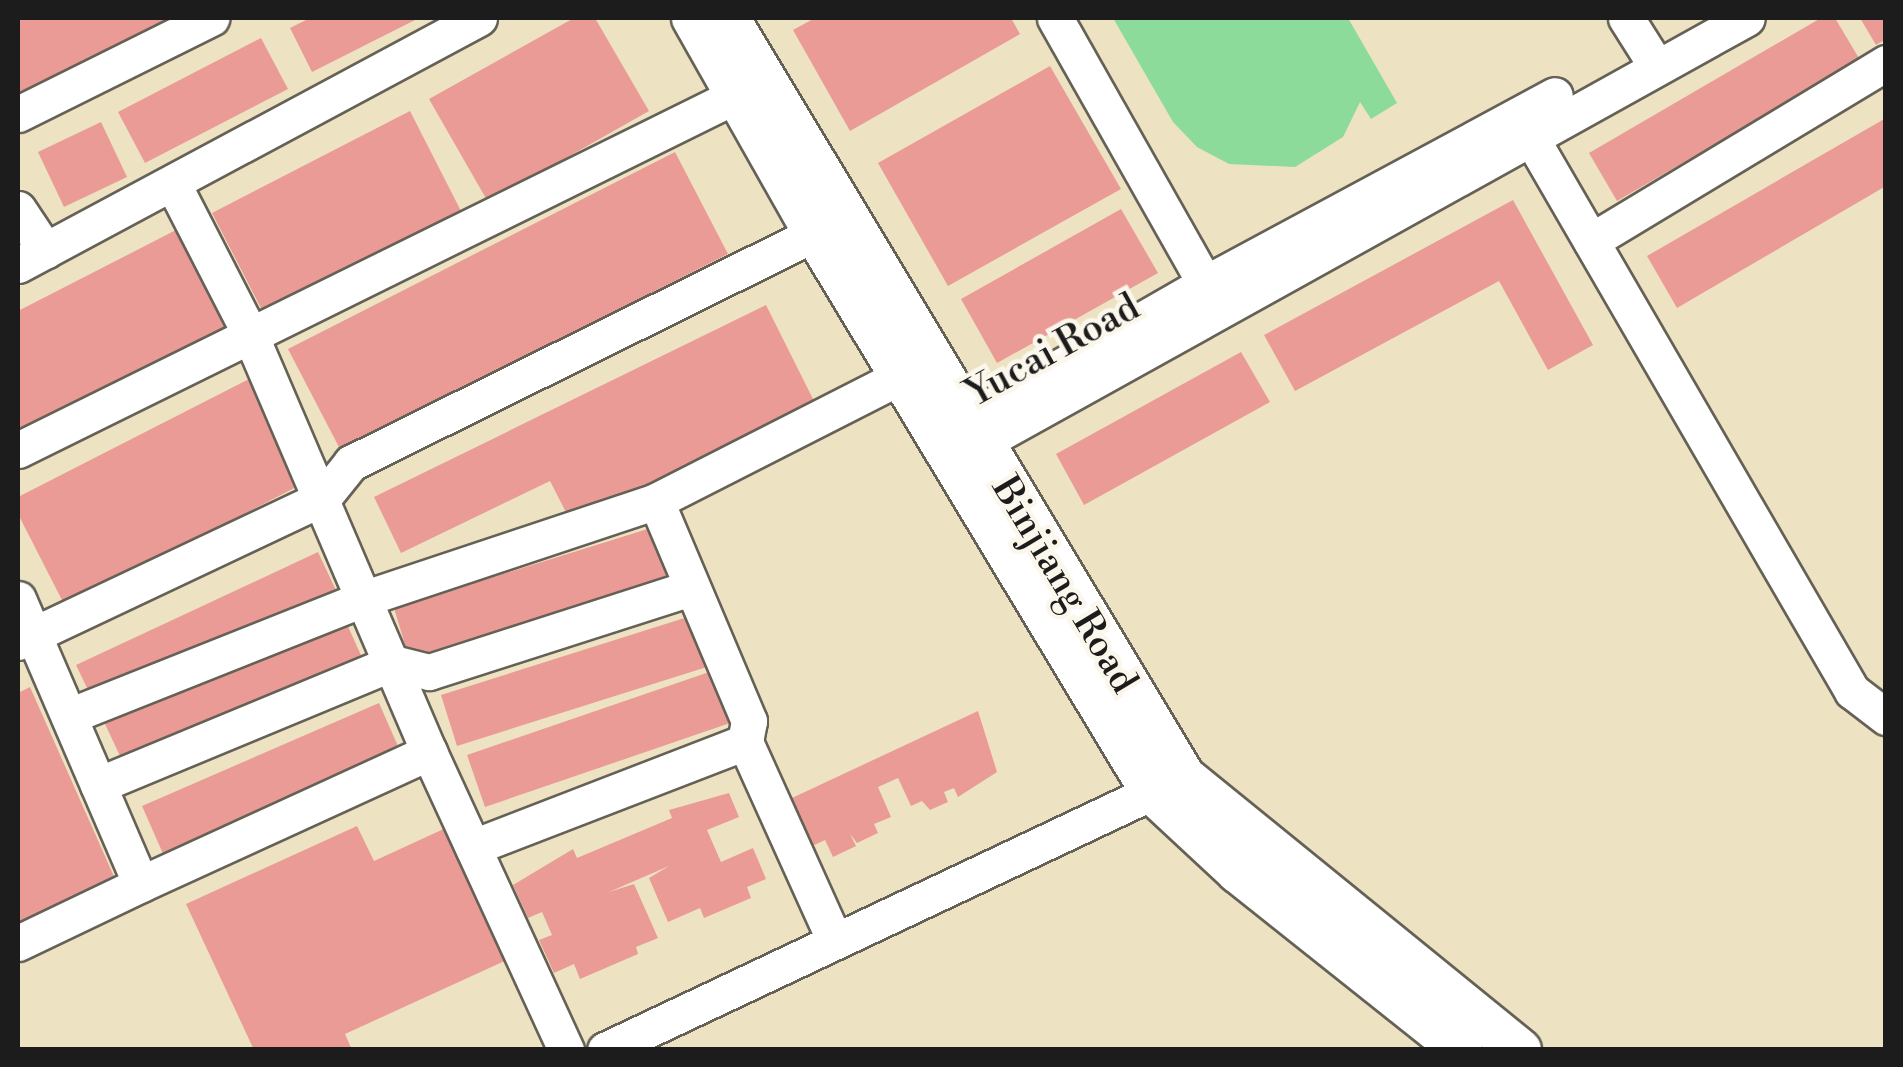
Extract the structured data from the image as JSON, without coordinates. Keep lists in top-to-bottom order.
{
  "streets": {
    "main road": ["Binjiang Road"],
    "street": ["Yucai Road"]
  },
  "crossings": [
    ["Yucai Road", "Binjiang Road"]
  ]
}
